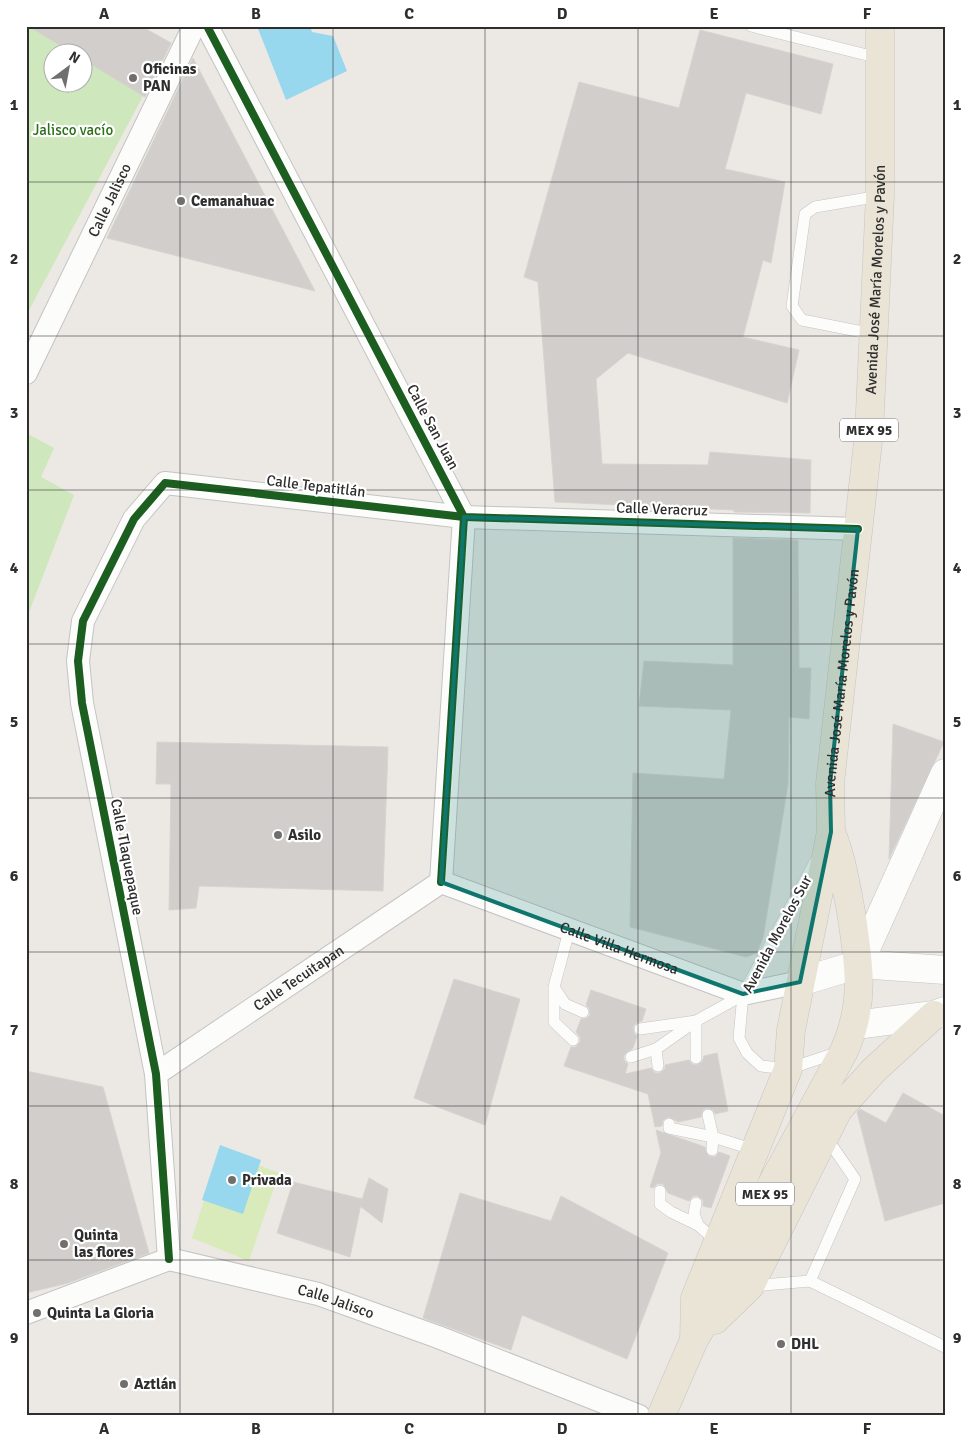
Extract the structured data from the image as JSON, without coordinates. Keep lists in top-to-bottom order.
{
  "streets": {
    "main road": ["Avenida José María Morelos y Pavón", "MEX 95", "Avenida Morelos Sur"],
    "street": [
      "Calle Jalisco",
      "Calle San Juan",
      "Calle Tepatitlán",
      "Calle Veracruz",
      "Calle Tlaquepaque",
      "Calle Villa Hermosa",
      "Calle Tecuitapan"
    ]
  },
  "crossings": [
    ["Calle Jalisco", "Calle Tlaquepaque"],
    ["Avenida José María Morelos y Pavón", "Calle Veracruz"],
    ["Avenida José María Morelos y Pavón", "Avenida Morelos Sur"],
    ["Calle San Juan", "Calle Tepatitlán"],
    ["Calle San Juan", "Calle Veracruz"],
    ["Calle Tepatitlán", "Calle Veracruz"],
    ["Calle Tepatitlán", "Calle Tlaquepaque"],
    ["Calle Tlaquepaque", "Calle Tecuitapan"],
    ["Avenida Morelos Sur", "Calle Villa Hermosa"],
    ["Calle Villa Hermosa", "Calle Tecuitapan"]
  ],
  "parks": ["Jalisco vacío"],
  "places": [
    "Oficinas PAN",
    "Cemanahuac",
    "Asilo",
    "Privada",
    "Quinta las flores",
    "Quinta La Gloria",
    "DHL",
    "Aztlán"
  ],
  "north": "top right",
  "grid": {
    "columns": [
      "A",
      "B",
      "C",
      "D",
      "E",
      "F"
    ],
    "rows": [
      "1",
      "2",
      "3",
      "4",
      "5",
      "6",
      "7",
      "8",
      "9"
    ]
  }
}
